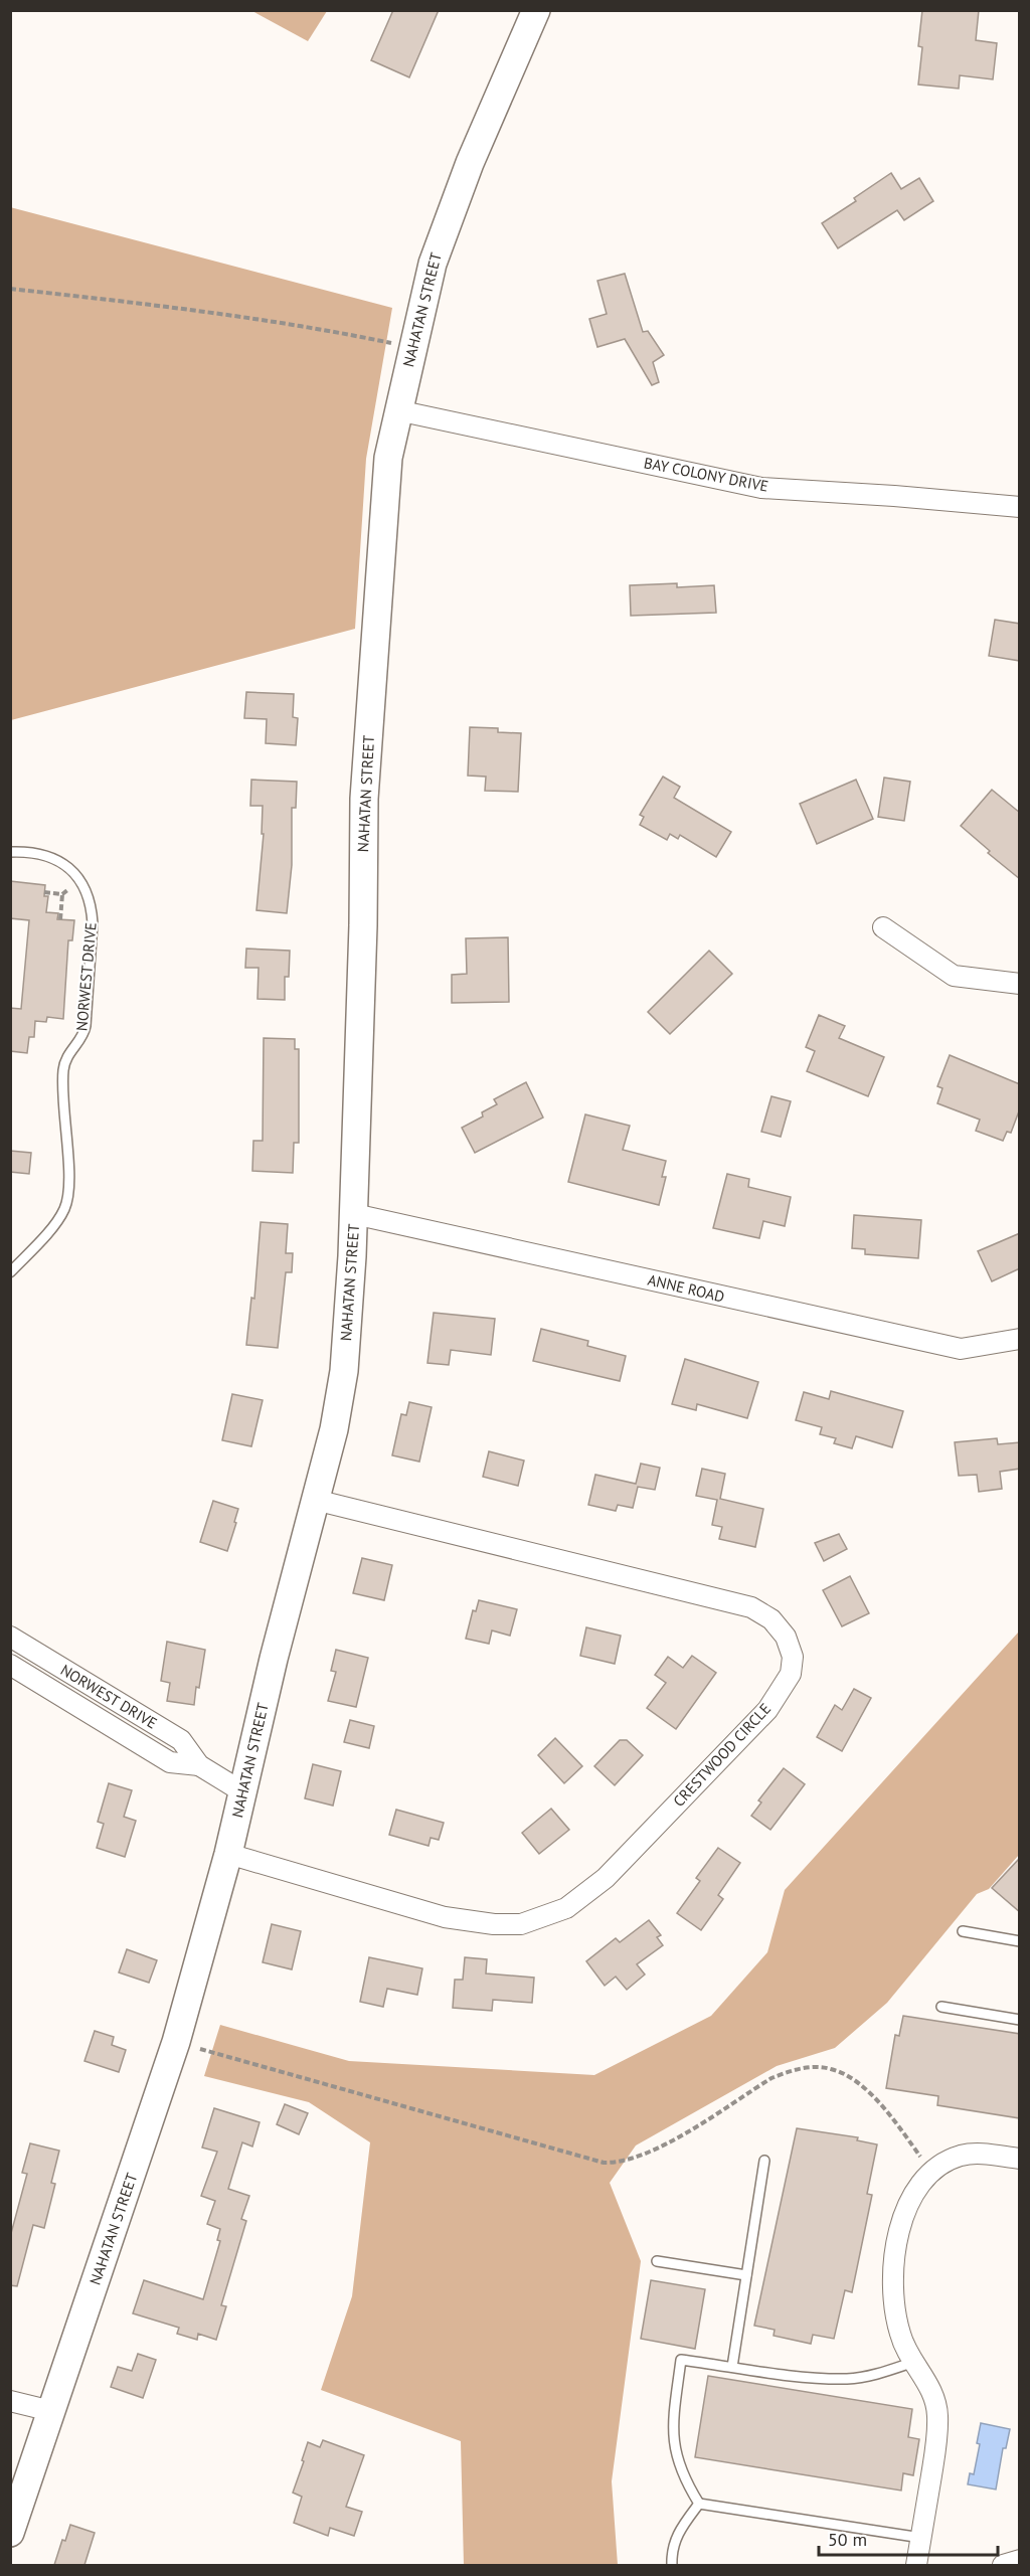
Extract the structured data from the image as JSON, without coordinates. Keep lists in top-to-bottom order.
{
  "streets": {
    "main road": ["NAHATAN STREET"],
    "street": [
      "BAY COLONY DRIVE",
      "NORWEST DRIVE",
      "ANNE ROAD",
      "CRESTWOOD CIRCLE"
    ]
  },
  "crossings": [
    ["NAHATAN STREET", "BAY COLONY DRIVE"],
    ["NAHATAN STREET", "NORWEST DRIVE"],
    ["NAHATAN STREET", "ANNE ROAD"],
    ["NAHATAN STREET", "CRESTWOOD CIRCLE"]
  ],
  "scale_bar": "50 m"
}
